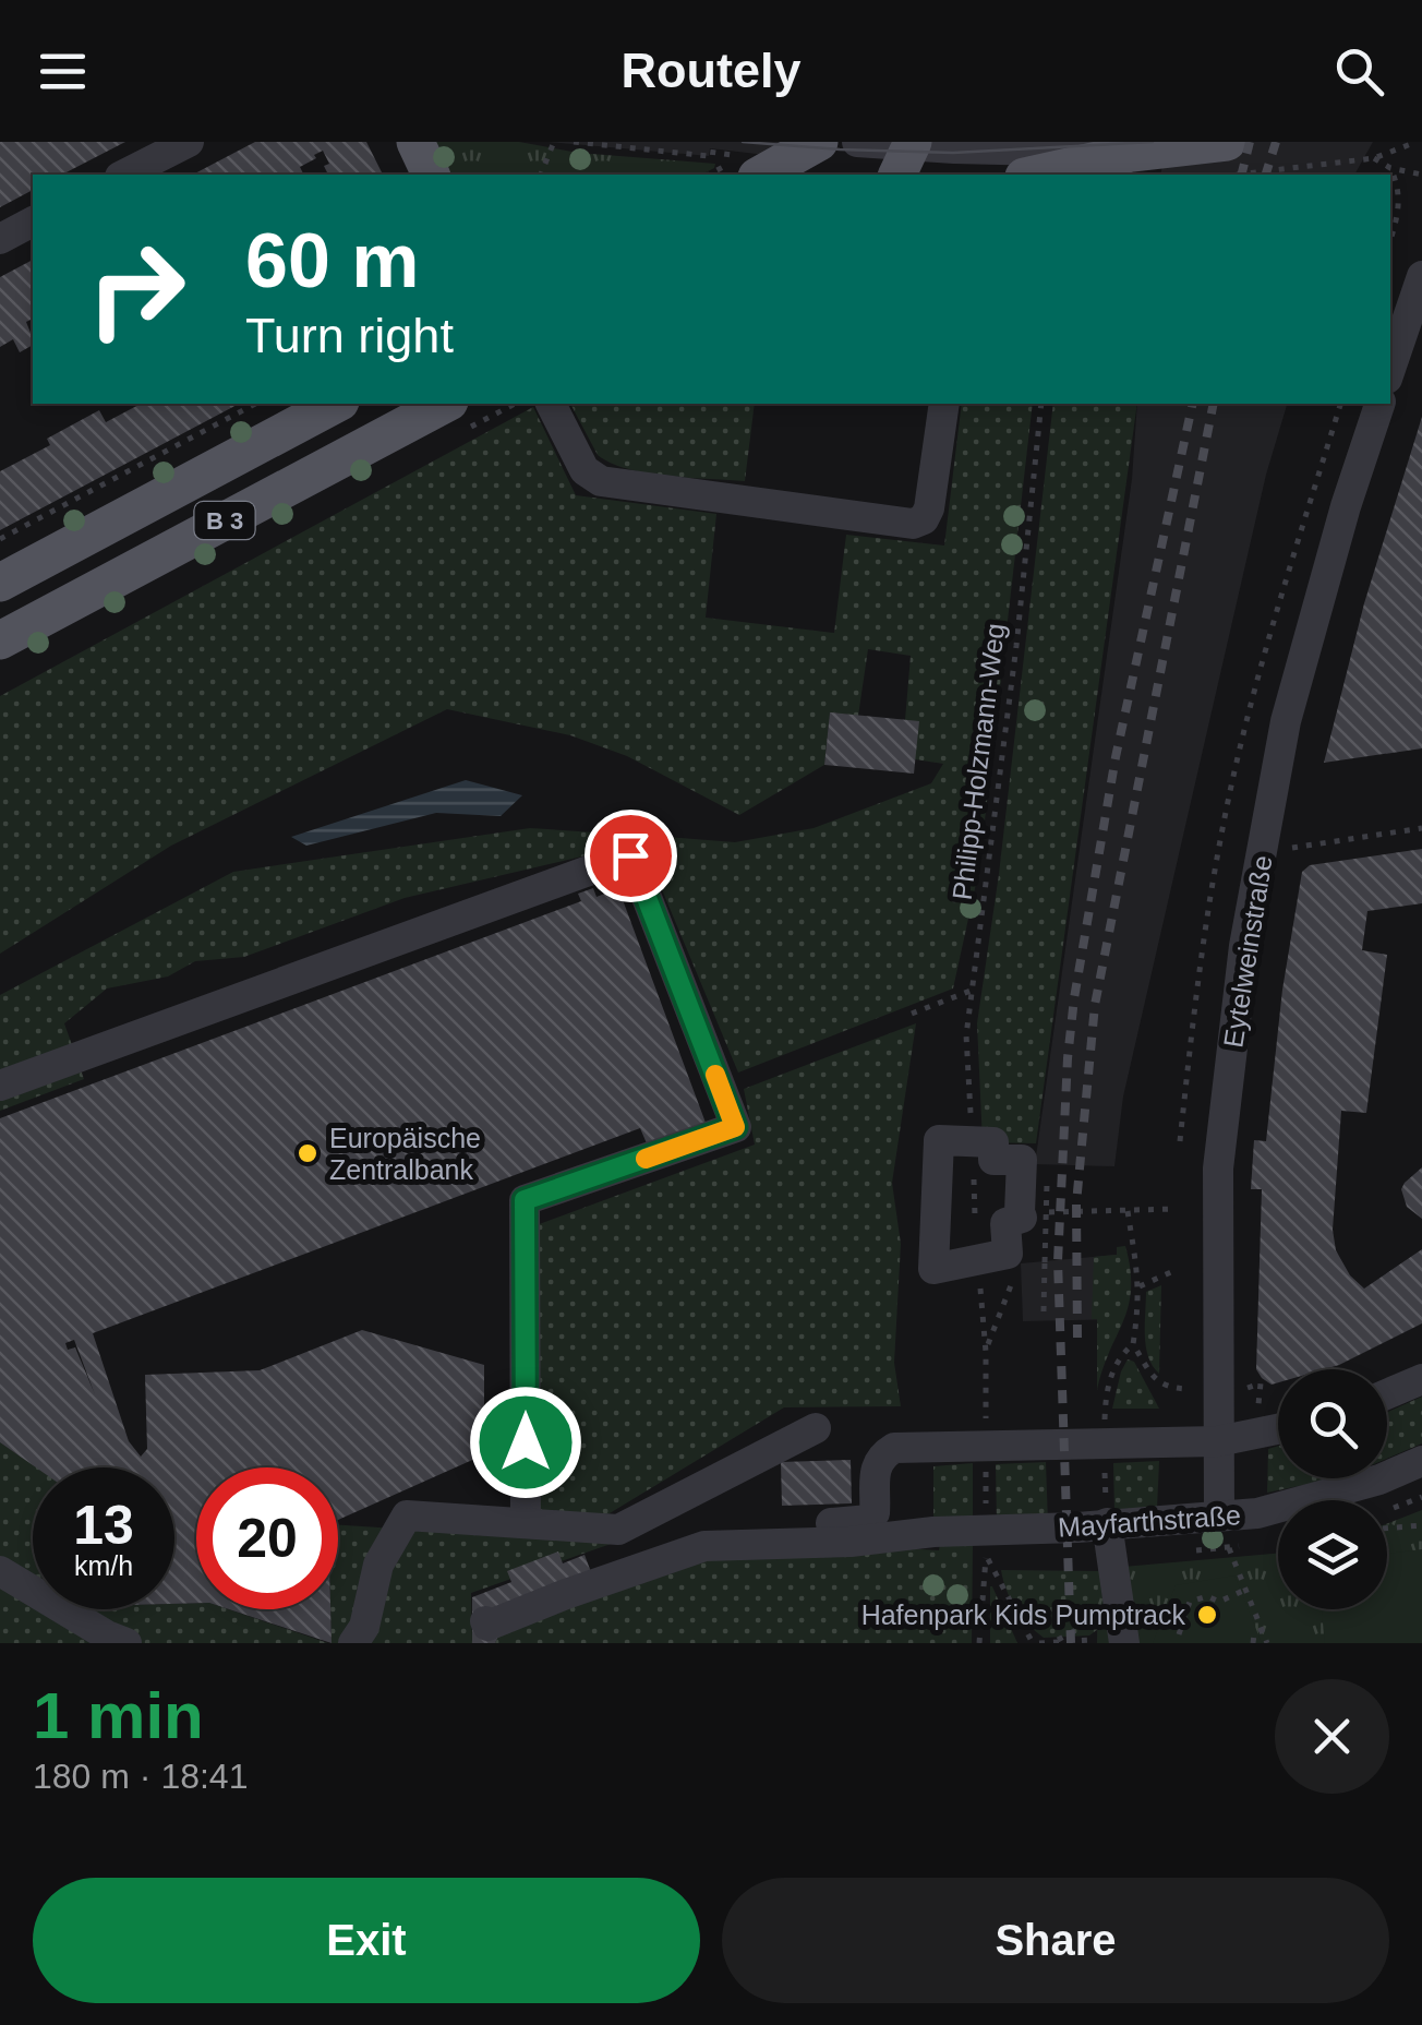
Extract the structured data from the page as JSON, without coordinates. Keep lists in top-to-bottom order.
{
  "streets": {
    "main road": ["B 3"],
    "street": ["Eytelweinstraße", "Mayfarthstraße"],
    "path": ["Philipp-Holzmann-Weg"]
  },
  "crossings": [
    ["Eytelweinstraße", "Mayfarthstraße"]
  ],
  "places": ["Europäische Zentralbank", "Hafenpark Kids Pumptrack"],
  "page": {
    "header": "Routely",
    "turn": ["60 m", "Turn right"],
    "speed": "13 km/h",
    "limit": "20",
    "heading": ["1 min", "180 m · 18:41"],
    "buttons": ["Exit", "Share"]
  }
}
